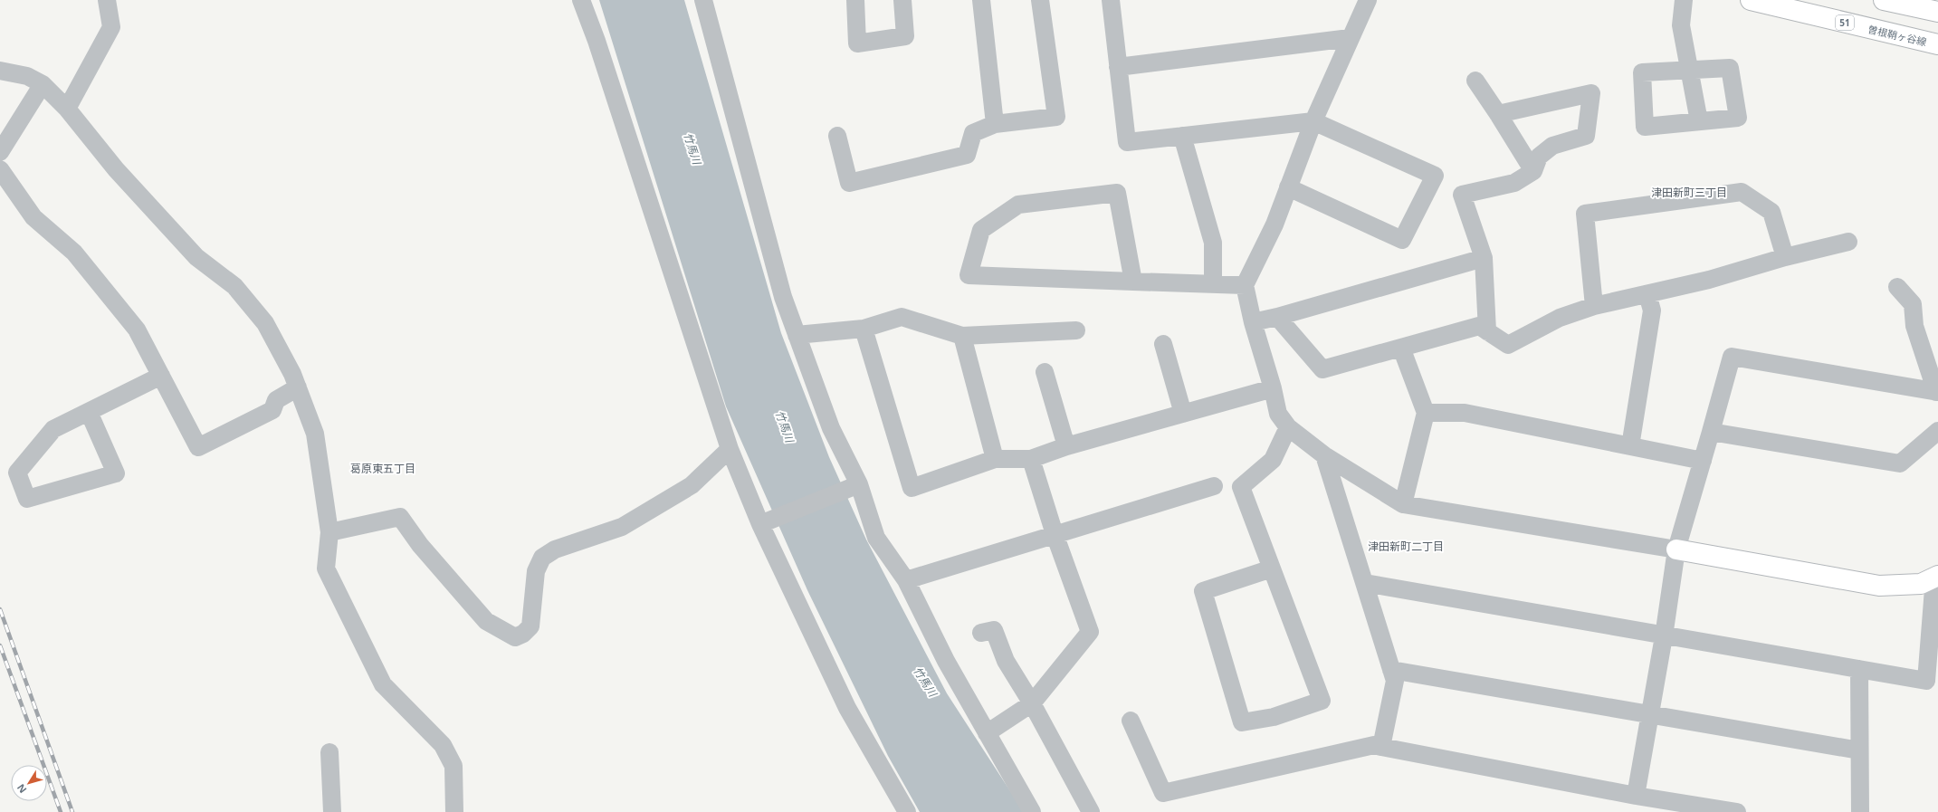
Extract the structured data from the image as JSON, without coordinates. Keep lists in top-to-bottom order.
{
  "streets": {
    "street": ["51", "曽根鞘ヶ谷線"]
  },
  "districts": ["津田新町三丁目", "葛原東五丁目", "津田新町二丁目"],
  "water": ["竹馬川"],
  "north": "bottom left"
}
